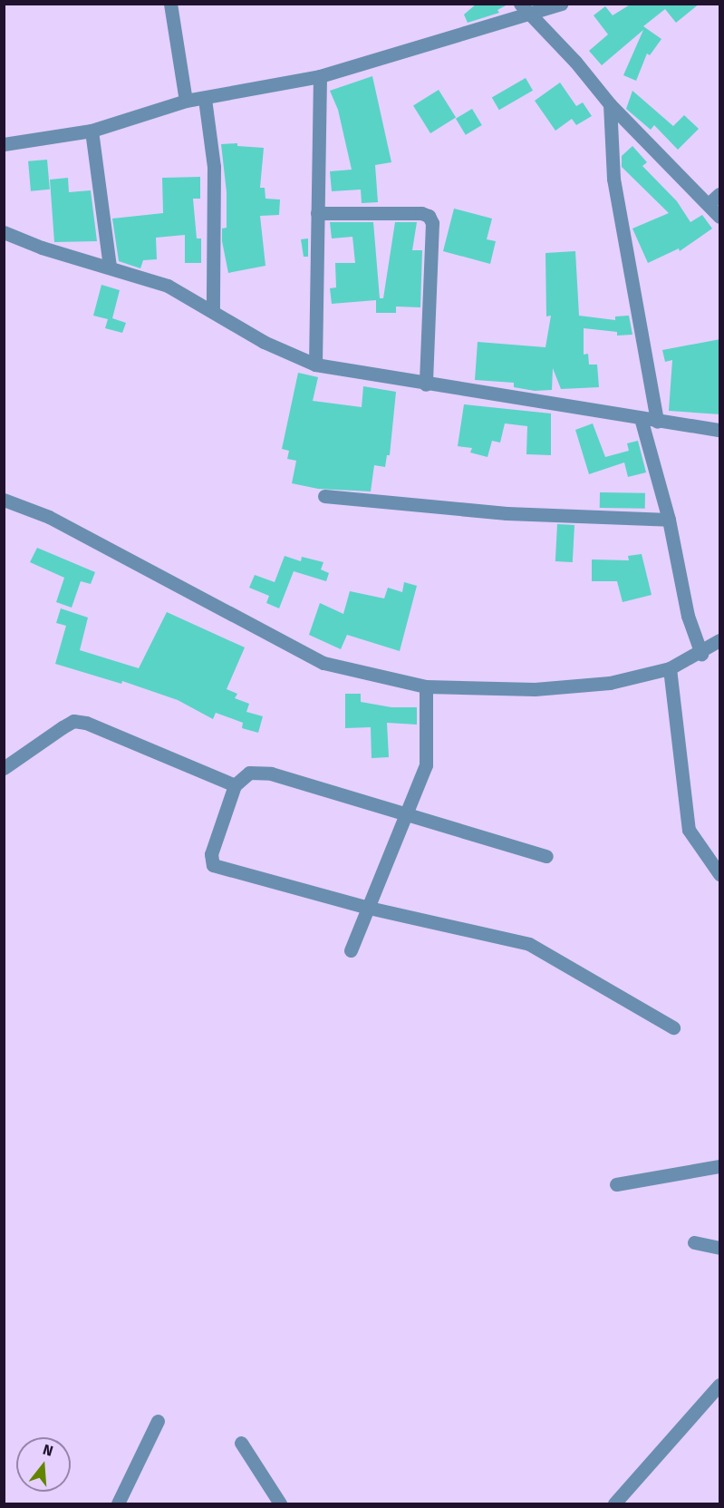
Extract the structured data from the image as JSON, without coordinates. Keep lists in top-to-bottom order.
{
  "north": "top"
}
